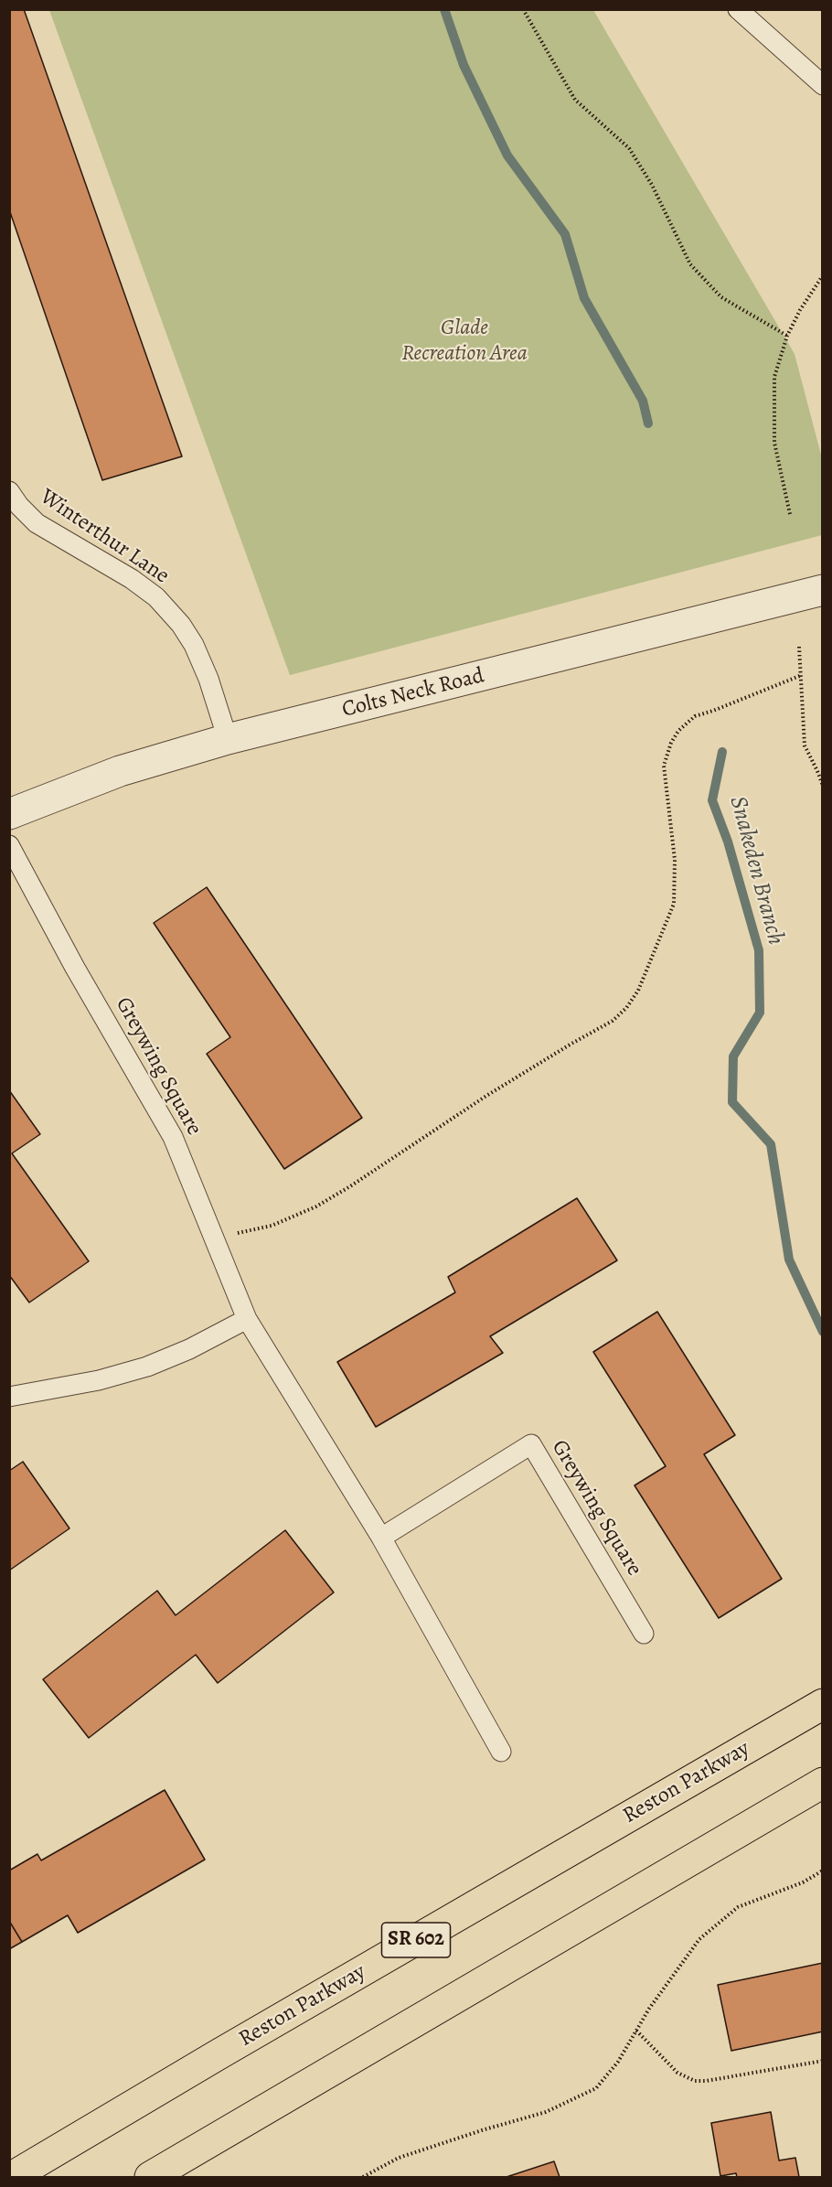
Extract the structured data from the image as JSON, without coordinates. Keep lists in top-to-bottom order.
{
  "streets": {
    "main road": ["Reston Parkway", "SR 602"],
    "street": ["Colts Neck Road"],
    "lane": ["Winterthur Lane", "Greywing Square"]
  },
  "crossings": [
    ["Winterthur Lane", "Colts Neck Road"]
  ],
  "water": ["Snakeden Branch"],
  "parks": ["Glade Recreation Area"]
}
